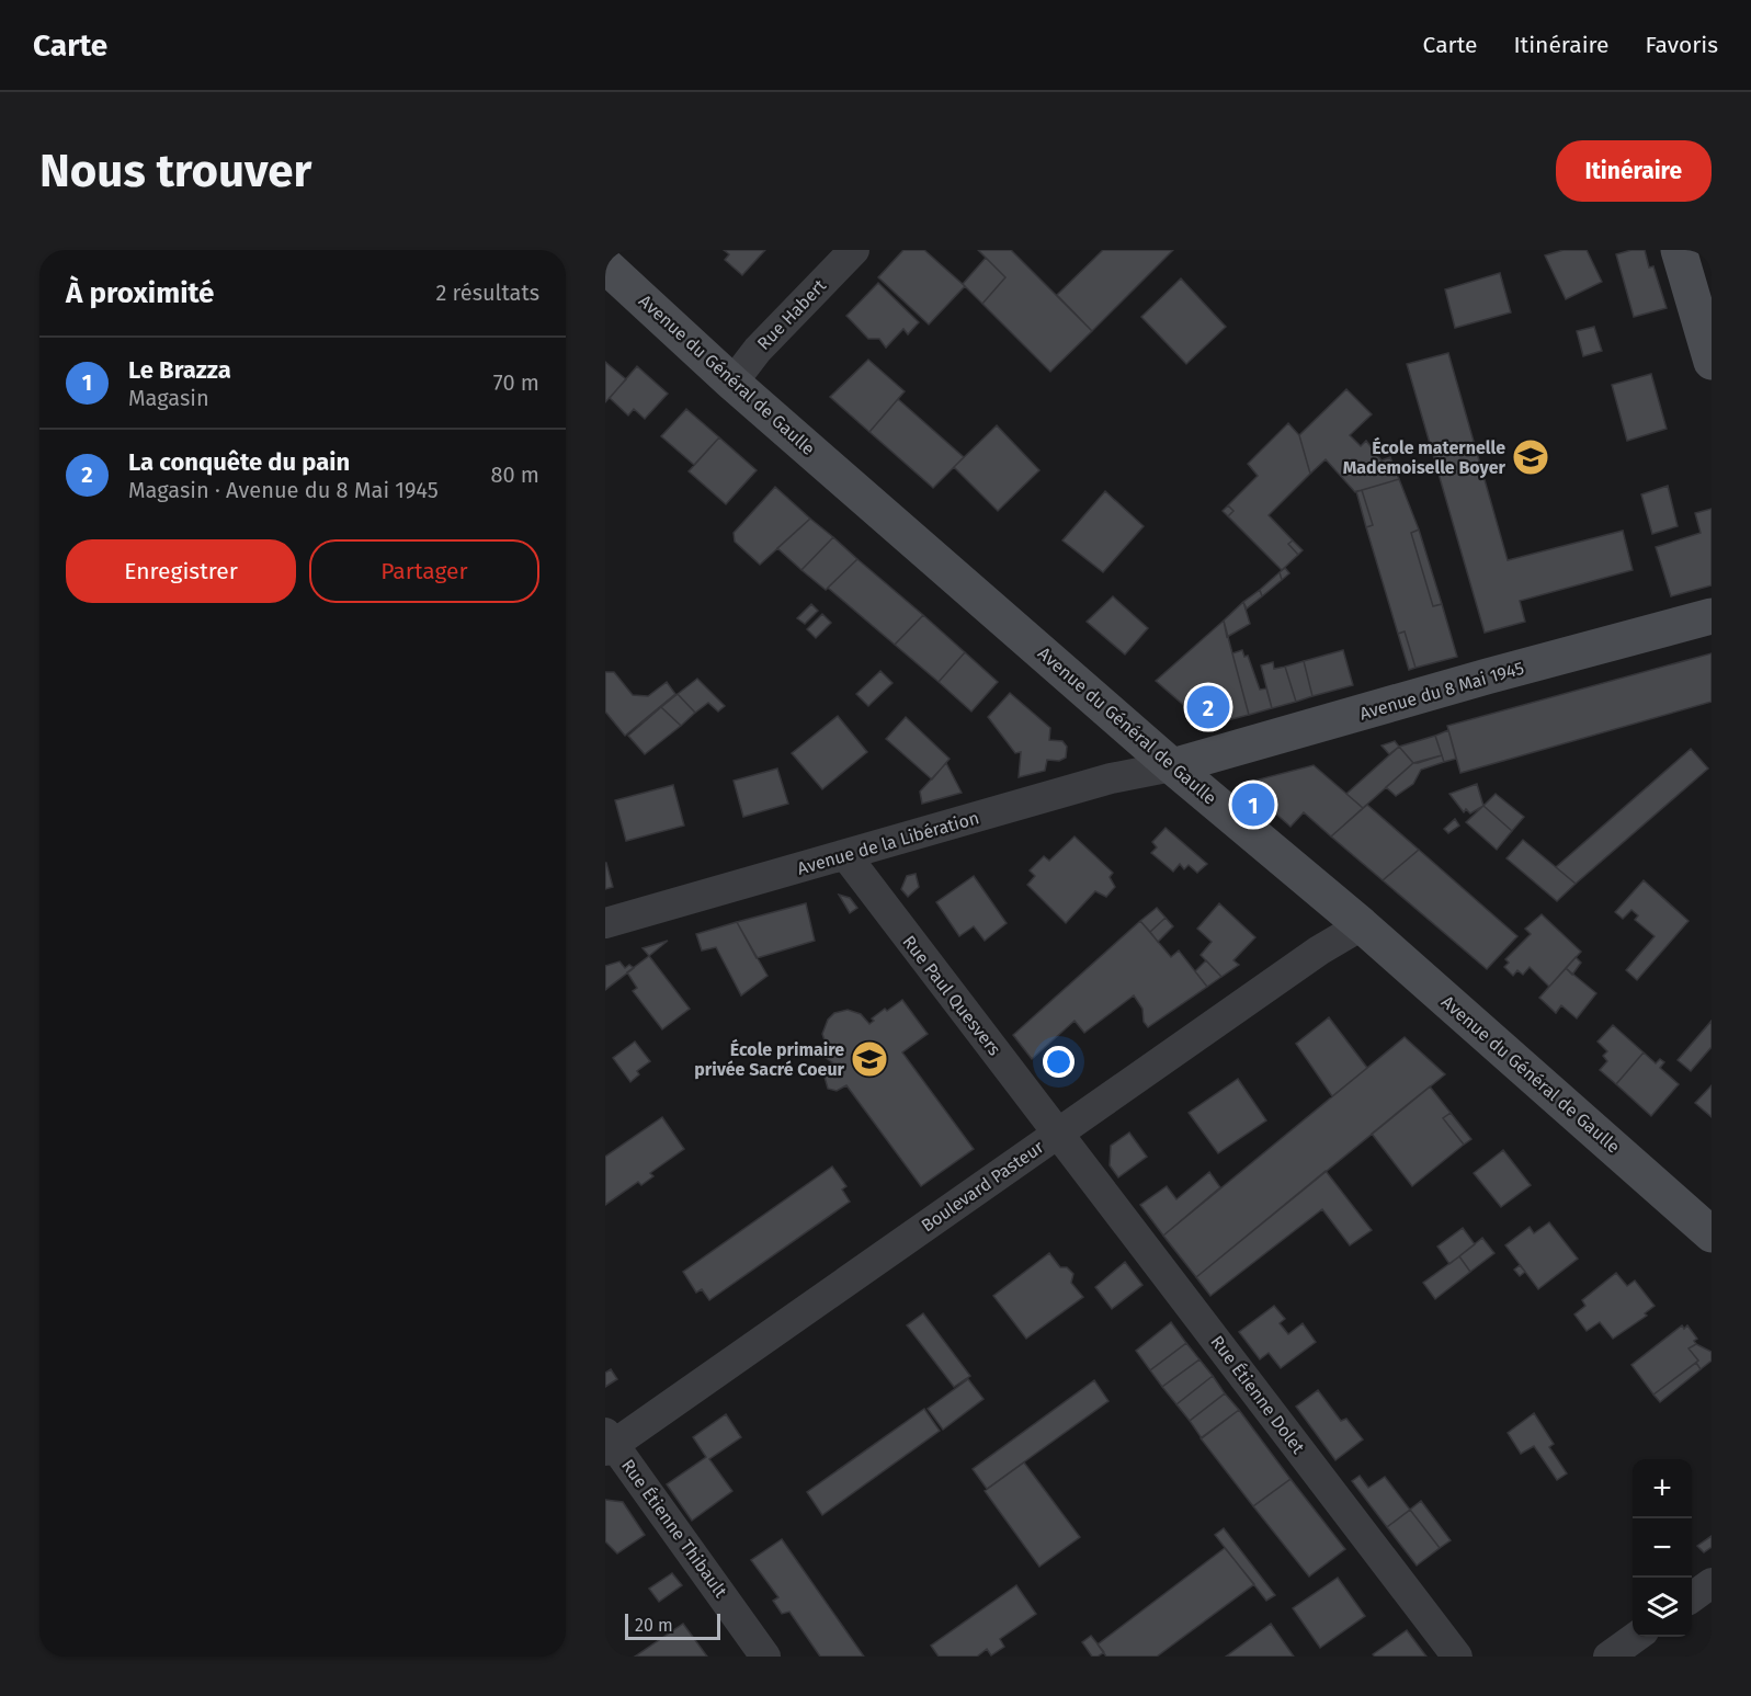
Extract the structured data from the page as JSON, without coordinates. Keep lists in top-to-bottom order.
{
  "streets": {
    "main road": ["Avenue du Général de Gaulle", "Avenue du 8 Mai 1945"],
    "street": [
      "Rue Habert",
      "Avenue de la Libération",
      "Rue Paul Quesvers",
      "Boulevard Pasteur",
      "Rue Étienne Dolet",
      "Rue Étienne Thibault"
    ]
  },
  "crossings": [
    ["Rue Habert", "Avenue du Général de Gaulle"],
    ["Avenue du Général de Gaulle", "Avenue du 8 Mai 1945"],
    ["Avenue du Général de Gaulle", "Avenue de la Libération"],
    ["Avenue du Général de Gaulle", "Boulevard Pasteur"],
    ["Avenue du 8 Mai 1945", "Avenue de la Libération"],
    ["Avenue de la Libération", "Rue Paul Quesvers"],
    ["Rue Paul Quesvers", "Boulevard Pasteur"],
    ["Rue Paul Quesvers", "Rue Étienne Dolet"],
    ["Boulevard Pasteur", "Rue Étienne Dolet"],
    ["Boulevard Pasteur", "Rue Étienne Thibault"]
  ],
  "places": {
    "school or university": ["École maternelle Mademoiselle Boyer", "École primaire privée Sacré Coeur"]
  },
  "scale_bar": "20 m",
  "page": {
    "header": "Carte",
    "nav": ["Carte", "Itinéraire", "Favoris"],
    "buttons": [
      "Itinéraire",
      ["Enregistrer", "Partager"]
    ],
    "title": "Nous trouver",
    "heading": ["À proximité", "2 résultats"],
    "list": [
      {
        "mark": "1",
        "name": "Le Brazza",
        "note": "Magasin",
        "value": "70 m"
      },
      {
        "mark": "2",
        "name": "La conquête du pain",
        "note": "Magasin · Avenue du 8 Mai 1945",
        "value": "80 m"
      }
    ],
    "pins": ["2", "1"],
    "map_buttons": ["+", "−"],
    "scale": "20 m"
  }
}
